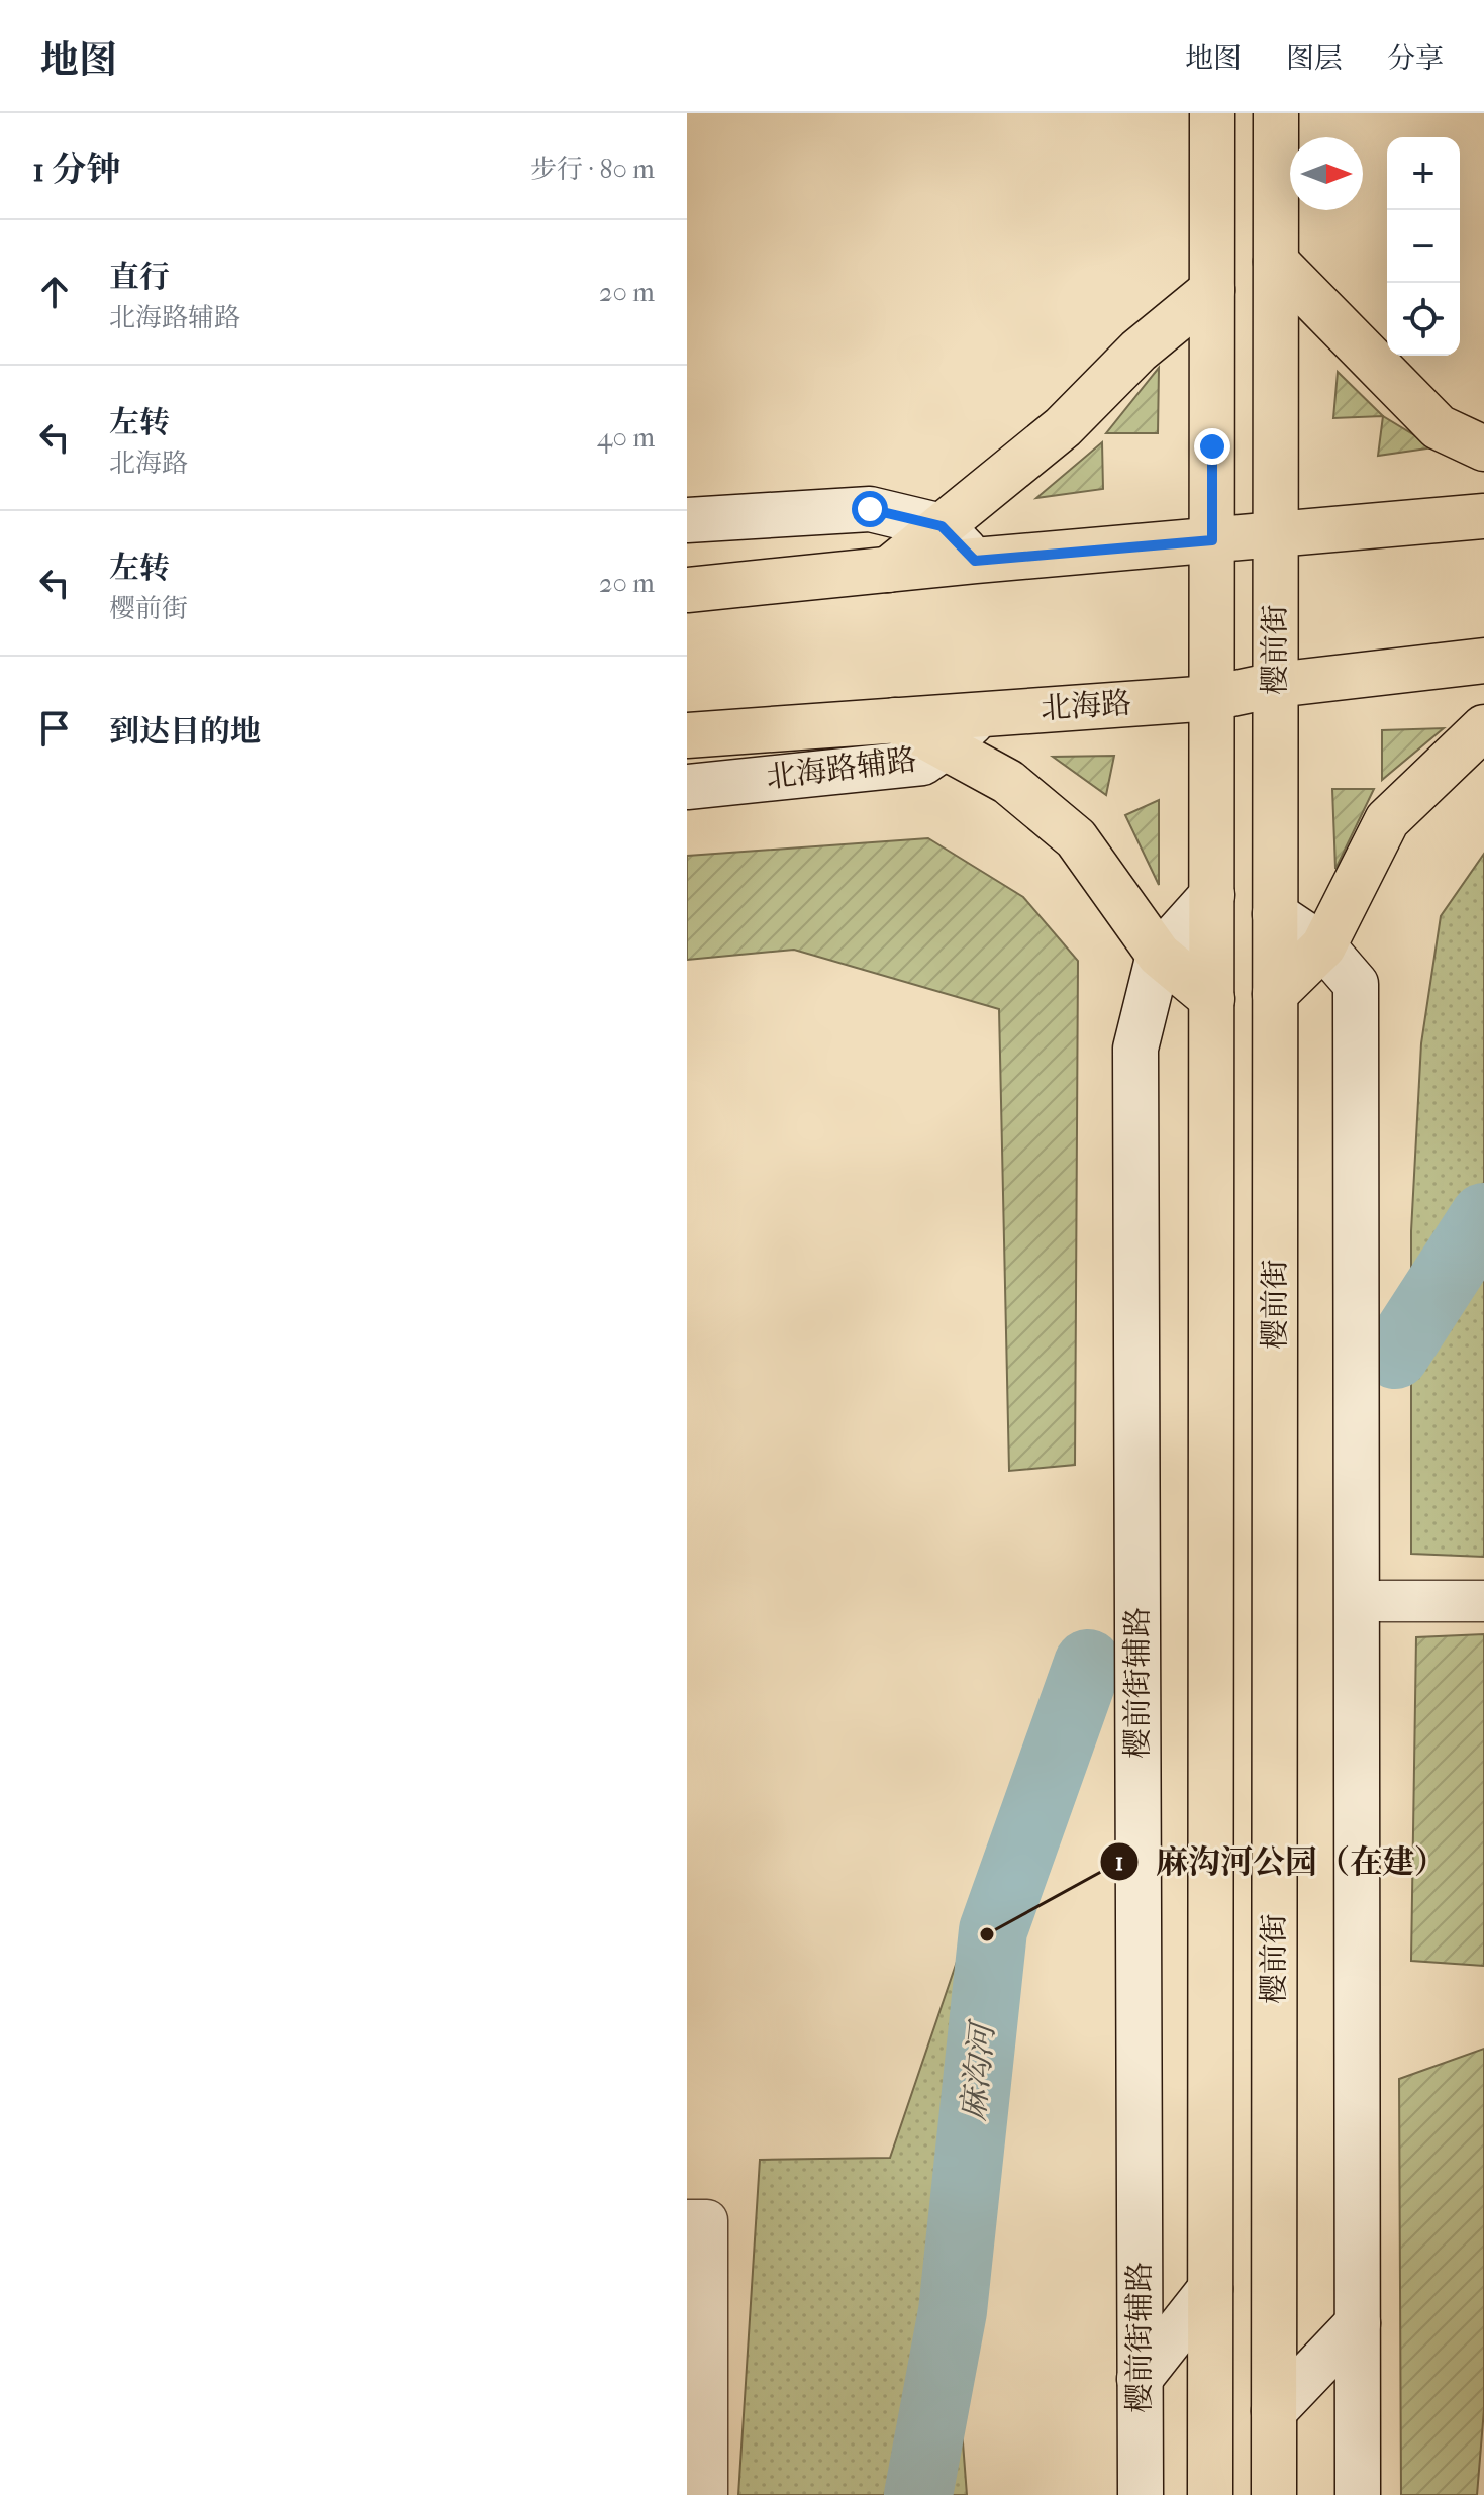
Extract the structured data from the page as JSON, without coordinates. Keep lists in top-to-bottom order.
{
  "streets": {
    "main road": ["樱前街", "北海路"],
    "street": ["北海路辅路", "樱前街辅路"]
  },
  "crossings": [
    ["樱前街", "北海路"],
    ["樱前街", "樱前街辅路"],
    ["北海路", "北海路辅路"]
  ],
  "water": ["麻沟河"],
  "places": ["麻沟河公园（在建）"],
  "north": "right",
  "page": {
    "header": "地图",
    "nav": ["地图", "图层", "分享"],
    "heading": ["1 分钟", "步行 · 80 m"],
    "map_buttons": ["+", "−"],
    "list": [
      ["直行", "北海路辅路", "20 m"],
      ["左转", "北海路", "40 m"],
      ["左转", "樱前街", "20 m"],
      "到达目的地"
    ]
  }
}
